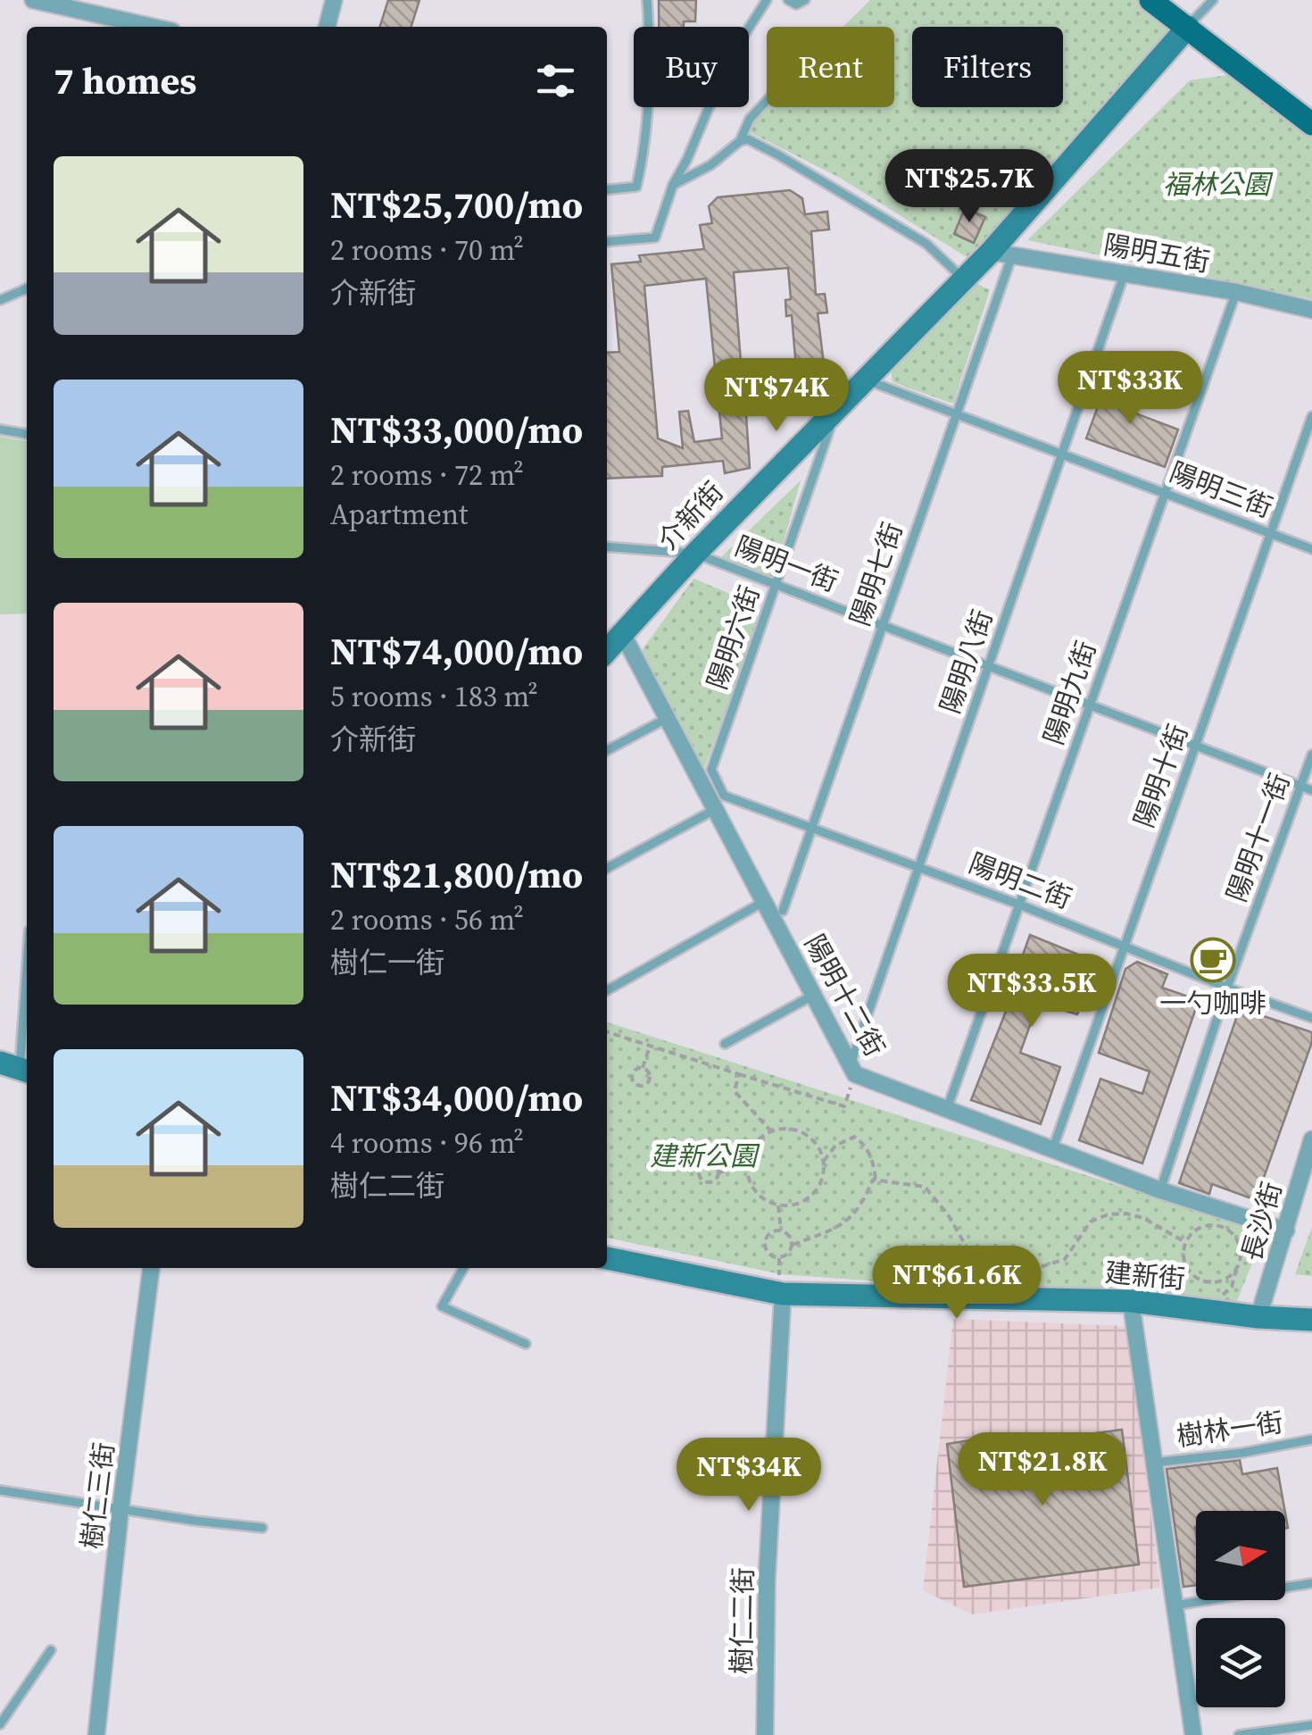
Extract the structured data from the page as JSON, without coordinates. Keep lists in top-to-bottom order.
{
  "streets": {
    "street": [
      "陽明五街",
      "介新街",
      "陽明十二街",
      "長沙街",
      "建新街",
      "樹仁三街",
      "樹仁二街"
    ],
    "lane": [
      "陽明三街",
      "陽明一街",
      "陽明七街",
      "陽明六街",
      "陽明八街",
      "陽明九街",
      "陽明十街",
      "陽明十一街",
      "陽明二街",
      "樹林一街"
    ]
  },
  "crossings": [
    ["陽明五街", "介新街"],
    ["陽明五街", "陽明七街"],
    ["陽明五街", "陽明八街"],
    ["陽明五街", "陽明九街"],
    ["陽明三街", "介新街"],
    ["陽明三街", "陽明七街"],
    ["陽明三街", "陽明八街"],
    ["陽明三街", "陽明九街"],
    ["陽明三街", "陽明十街"],
    ["介新街", "陽明一街"],
    ["介新街", "陽明七街"],
    ["介新街", "陽明六街"],
    ["介新街", "陽明十二街"],
    ["陽明一街", "陽明七街"],
    ["陽明一街", "陽明六街"],
    ["陽明一街", "陽明八街"],
    ["陽明一街", "陽明九街"],
    ["陽明一街", "陽明十街"],
    ["陽明一街", "陽明十一街"],
    ["陽明七街", "陽明二街"],
    ["陽明六街", "陽明二街"],
    ["陽明八街", "陽明二街"],
    ["陽明八街", "陽明十二街"],
    ["陽明九街", "陽明二街"],
    ["陽明九街", "陽明十二街"],
    ["陽明十街", "陽明二街"],
    ["陽明十街", "陽明十二街"],
    ["陽明十一街", "陽明二街"],
    ["陽明十一街", "陽明十二街"],
    ["陽明十二街", "長沙街"],
    ["長沙街", "建新街"],
    ["建新街", "樹仁二街"]
  ],
  "parks": ["福林公園", "建新公園"],
  "places": {
    "cafe": ["一勺咖啡"]
  },
  "north": "right",
  "page": {
    "chip": ["Buy", "Rent", "Filters"],
    "heading": "7 homes",
    "list": [
      {
        "name": "NT$25,700/mo",
        "note": "2 rooms · 70 m² · 介新街"
      },
      {
        "name": "NT$33,000/mo",
        "note": "2 rooms · 72 m² · Apartment"
      },
      {
        "name": "NT$74,000/mo",
        "note": "5 rooms · 183 m² · 介新街"
      },
      {
        "name": "NT$21,800/mo",
        "note": "2 rooms · 56 m² · 樹仁一街"
      },
      {
        "name": "NT$34,000/mo",
        "note": "4 rooms · 96 m² · 樹仁二街"
      }
    ],
    "price": [
      "NT$25.7K",
      "NT$33K",
      "NT$74K",
      "NT$33.5K",
      "NT$61.6K",
      "NT$21.8K",
      "NT$34K"
    ]
  }
}
